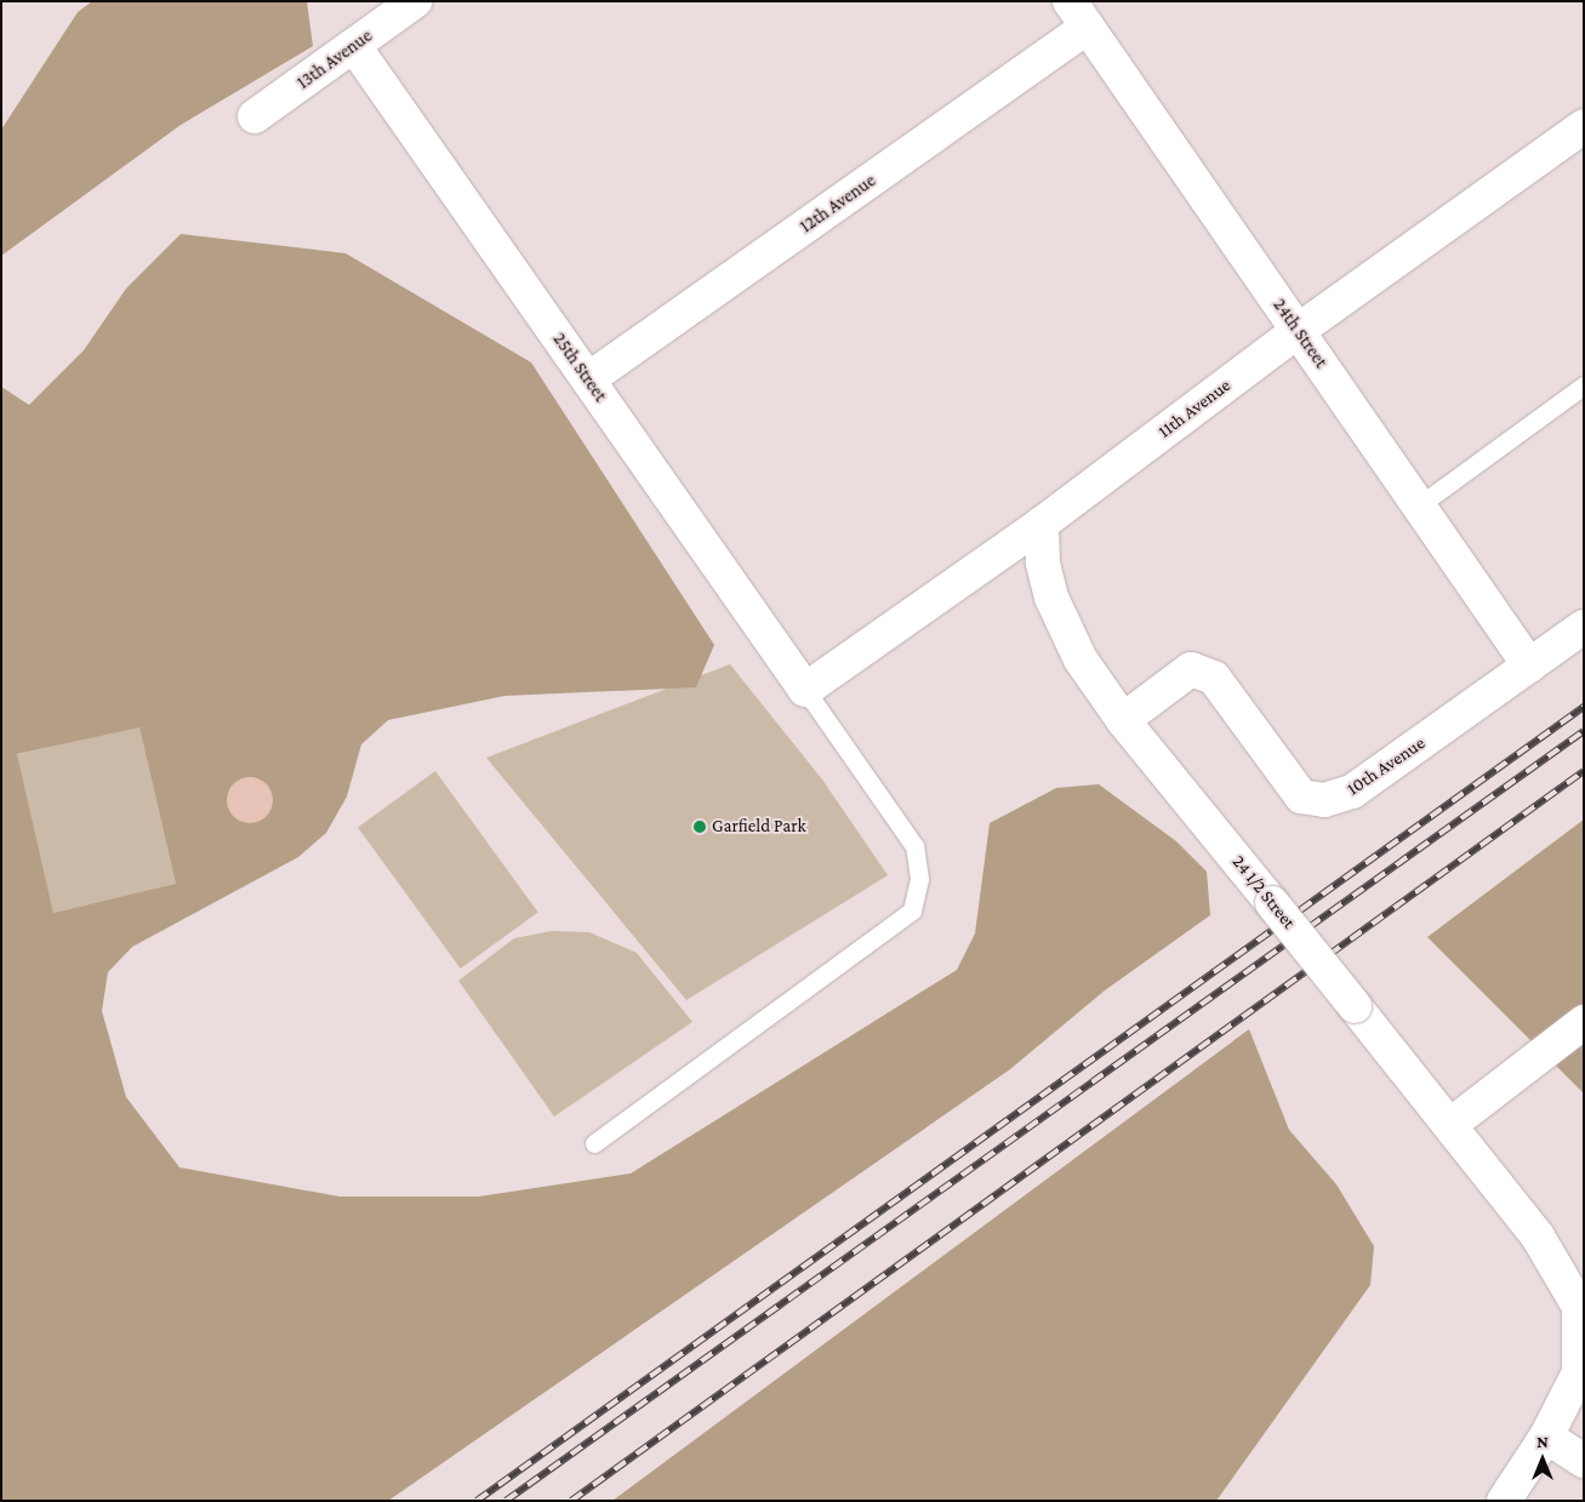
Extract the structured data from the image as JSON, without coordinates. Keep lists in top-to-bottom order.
{
  "streets": {
    "street": [
      "13th Avenue",
      "12th Avenue",
      "24th Street",
      "25th Street",
      "11th Avenue",
      "10th Avenue",
      "24 1/2 Street"
    ]
  },
  "crossings": [
    ["13th Avenue", "25th Street"],
    ["12th Avenue", "24th Street"],
    ["12th Avenue", "25th Street"],
    ["24th Street", "11th Avenue"],
    ["24th Street", "10th Avenue"],
    ["25th Street", "11th Avenue"],
    ["11th Avenue", "24 1/2 Street"],
    ["10th Avenue", "24 1/2 Street"]
  ],
  "places": ["Garfield Park"],
  "north": "top"
}
